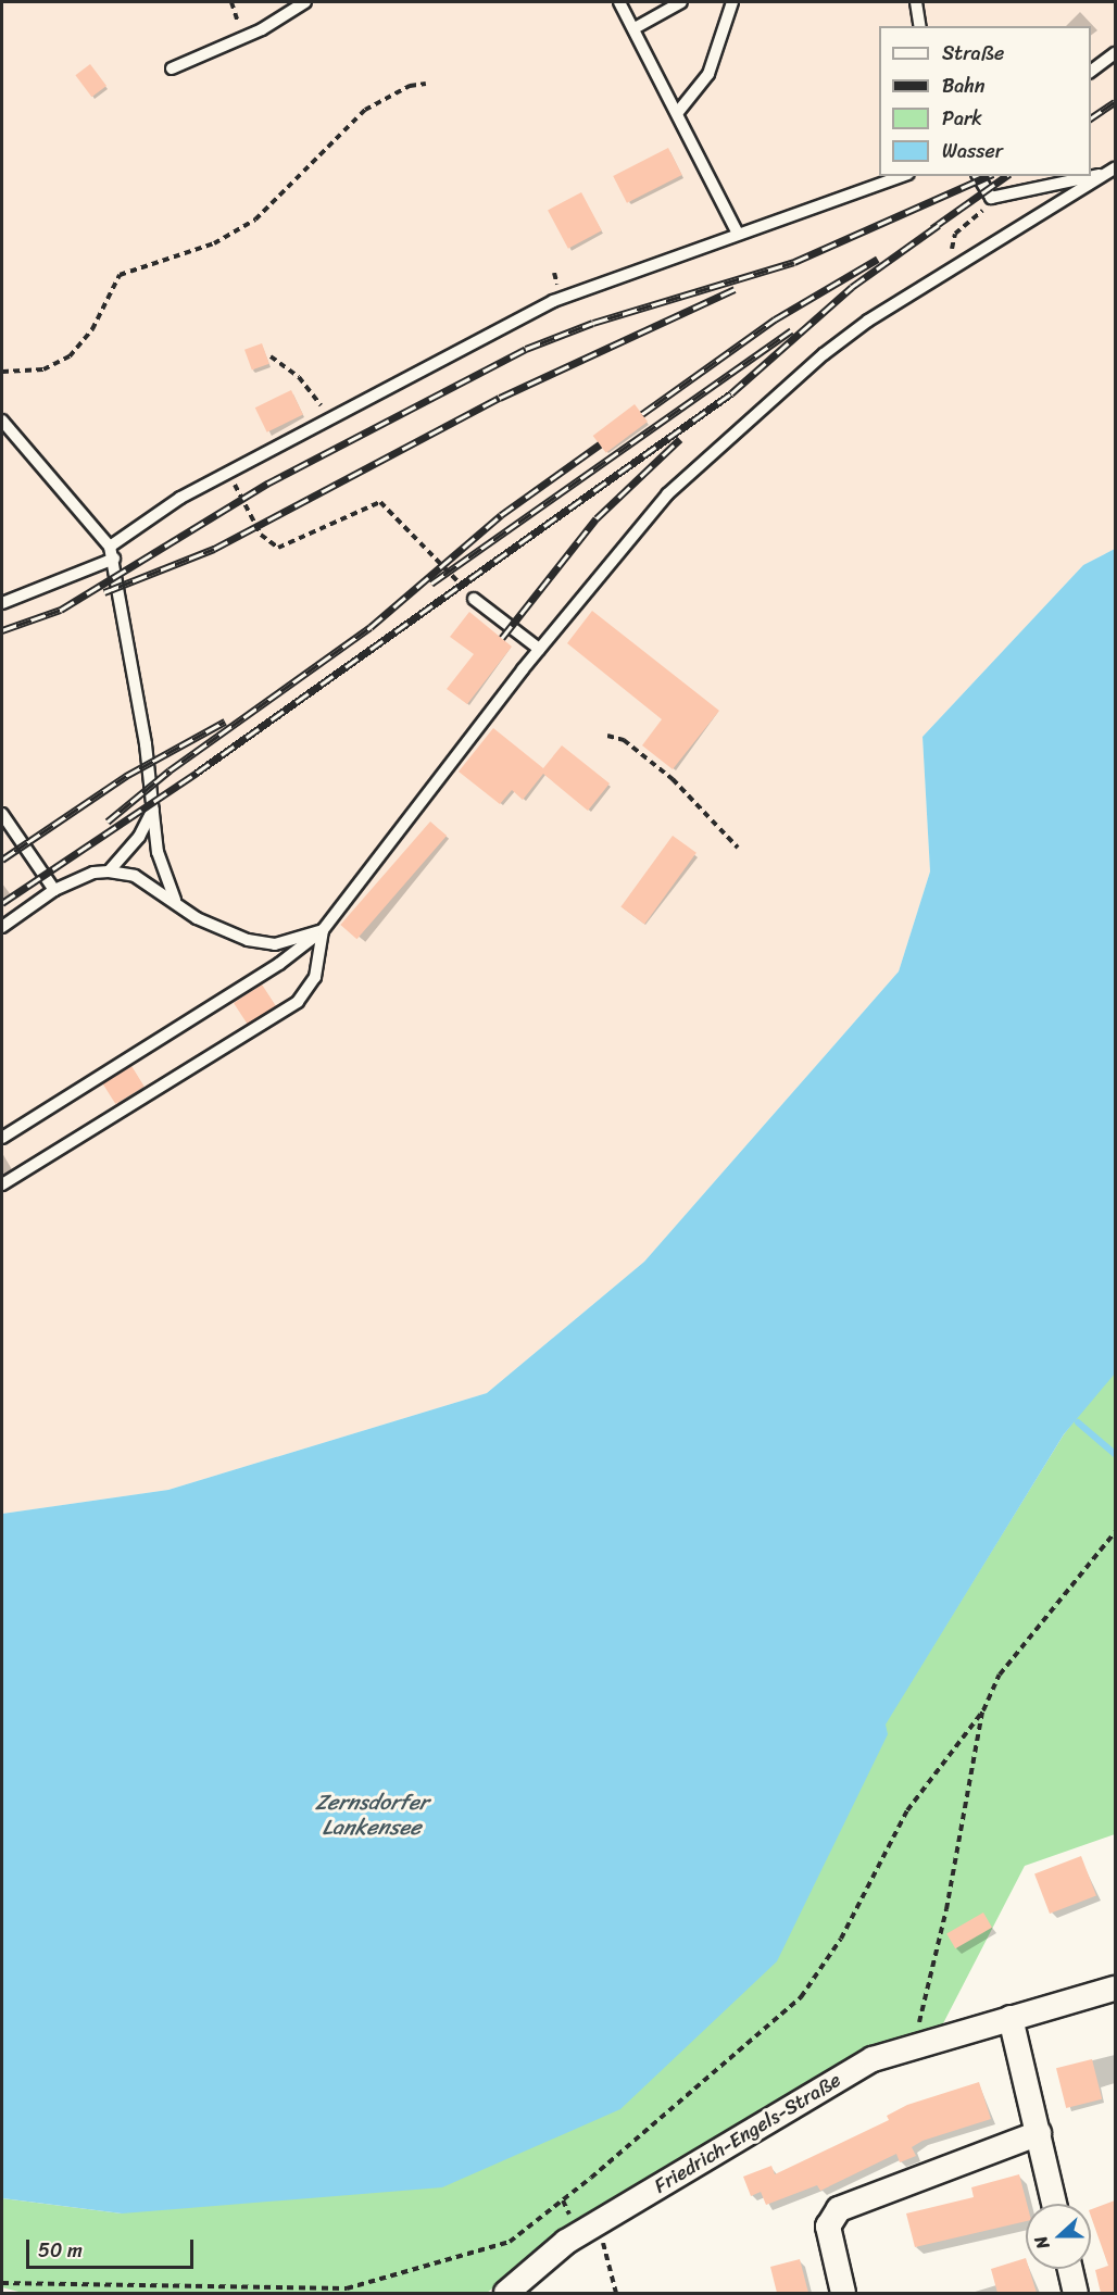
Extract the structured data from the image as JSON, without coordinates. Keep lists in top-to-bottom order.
{
  "streets": {
    "street": ["Friedrich-Engels-Straße"]
  },
  "water": ["Zernsdorfer Lankensee"],
  "legend": [
    "Straße",
    "Bahn",
    "Park",
    "Wasser"
  ],
  "scale_bar": "50 m",
  "north": "left"
}
